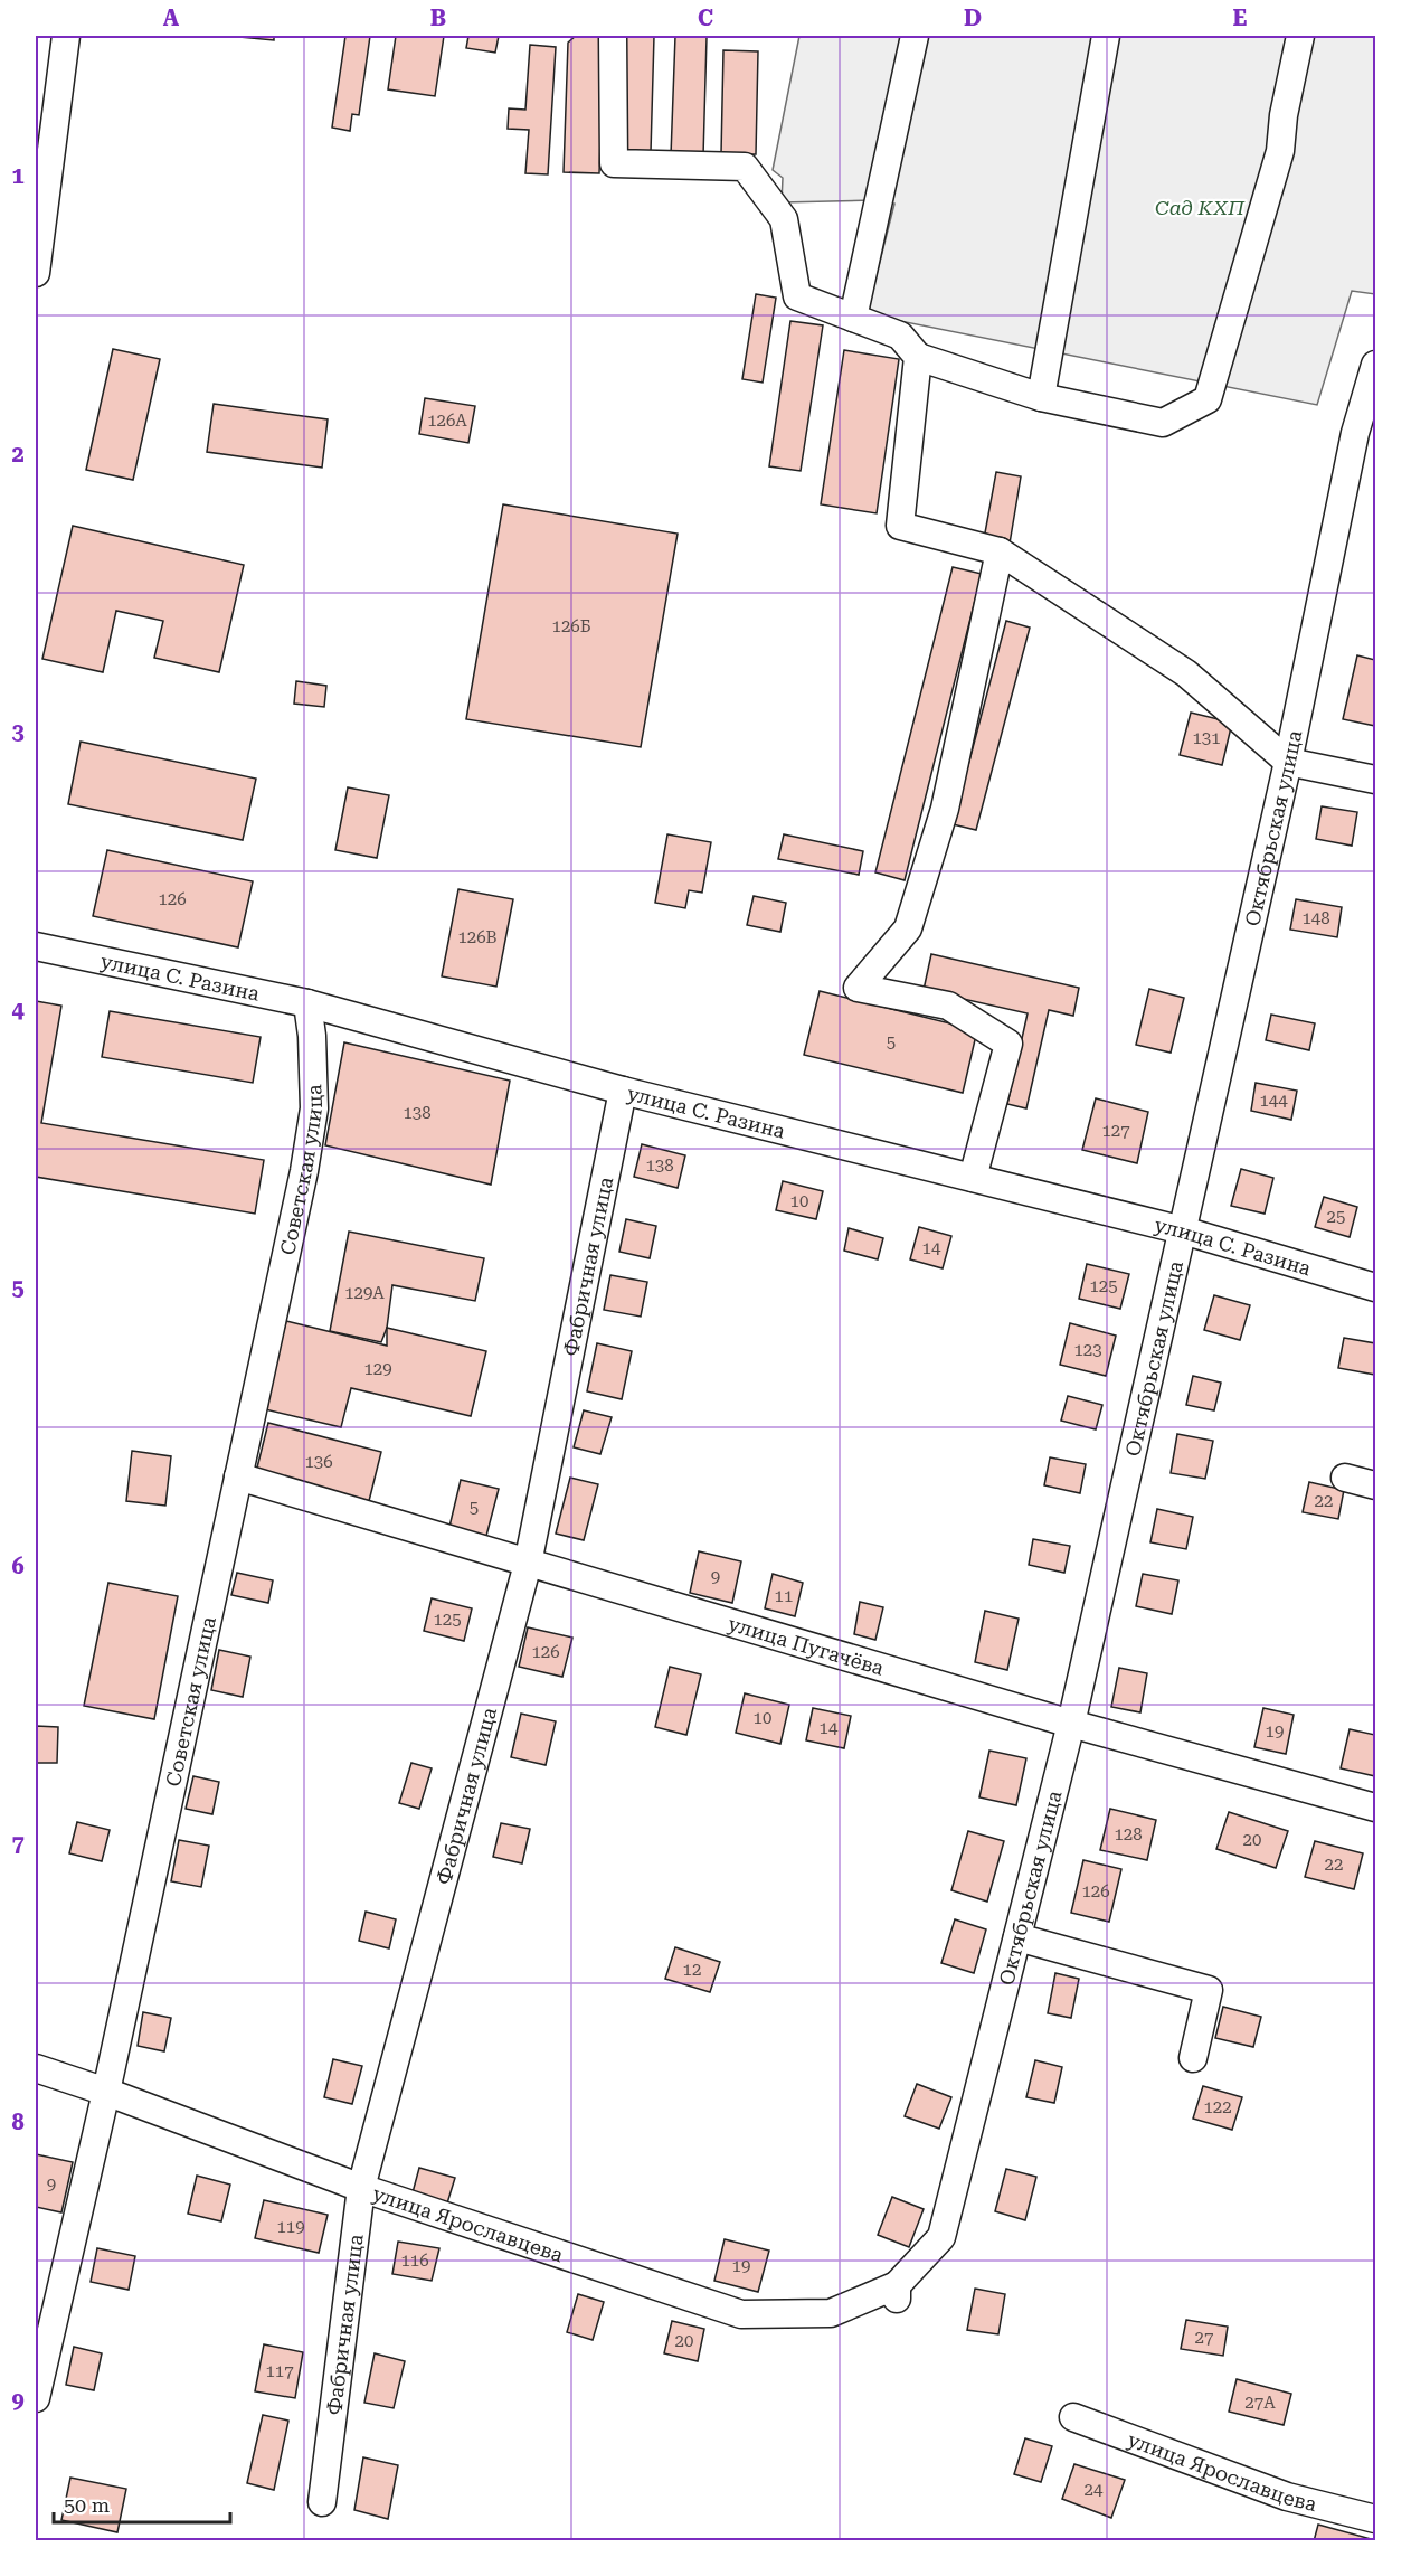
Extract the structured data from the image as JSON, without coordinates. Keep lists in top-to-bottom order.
{
  "streets": {
    "street": [
      "Октябрьская улица",
      "улица С. Разина",
      "Советская улица",
      "Фабричная улица",
      "улица Пугачёва",
      "улица Ярославцева"
    ]
  },
  "crossings": [
    ["Октябрьская улица", "улица С. Разина"],
    ["Октябрьская улица", "улица Пугачёва"],
    ["Октябрьская улица", "улица Ярославцева"],
    ["улица С. Разина", "Советская улица"],
    ["улица С. Разина", "Фабричная улица"],
    ["Советская улица", "улица Пугачёва"],
    ["Советская улица", "улица Ярославцева"],
    ["Фабричная улица", "улица Пугачёва"],
    ["Фабричная улица", "улица Ярославцева"]
  ],
  "parks": ["Сад КХП"],
  "house_numbers": [
    "126А",
    "126Б",
    "131",
    "126",
    "148",
    "126В",
    "5",
    "144",
    "138",
    "127",
    "138",
    "10",
    "25",
    "14",
    "125",
    "129А",
    "123",
    "129",
    "136",
    "22",
    "5",
    "9",
    "11",
    "125",
    "126",
    "10",
    "14",
    "19",
    "128",
    "20",
    "22",
    "126",
    "12",
    "122",
    "9",
    "119",
    "116",
    "19",
    "27",
    "20",
    "117",
    "27А",
    "24"
  ],
  "scale_bar": "50 m",
  "grid": {
    "columns": [
      "A",
      "B",
      "C",
      "D",
      "E"
    ],
    "rows": [
      "1",
      "2",
      "3",
      "4",
      "5",
      "6",
      "7",
      "8",
      "9"
    ]
  }
}
